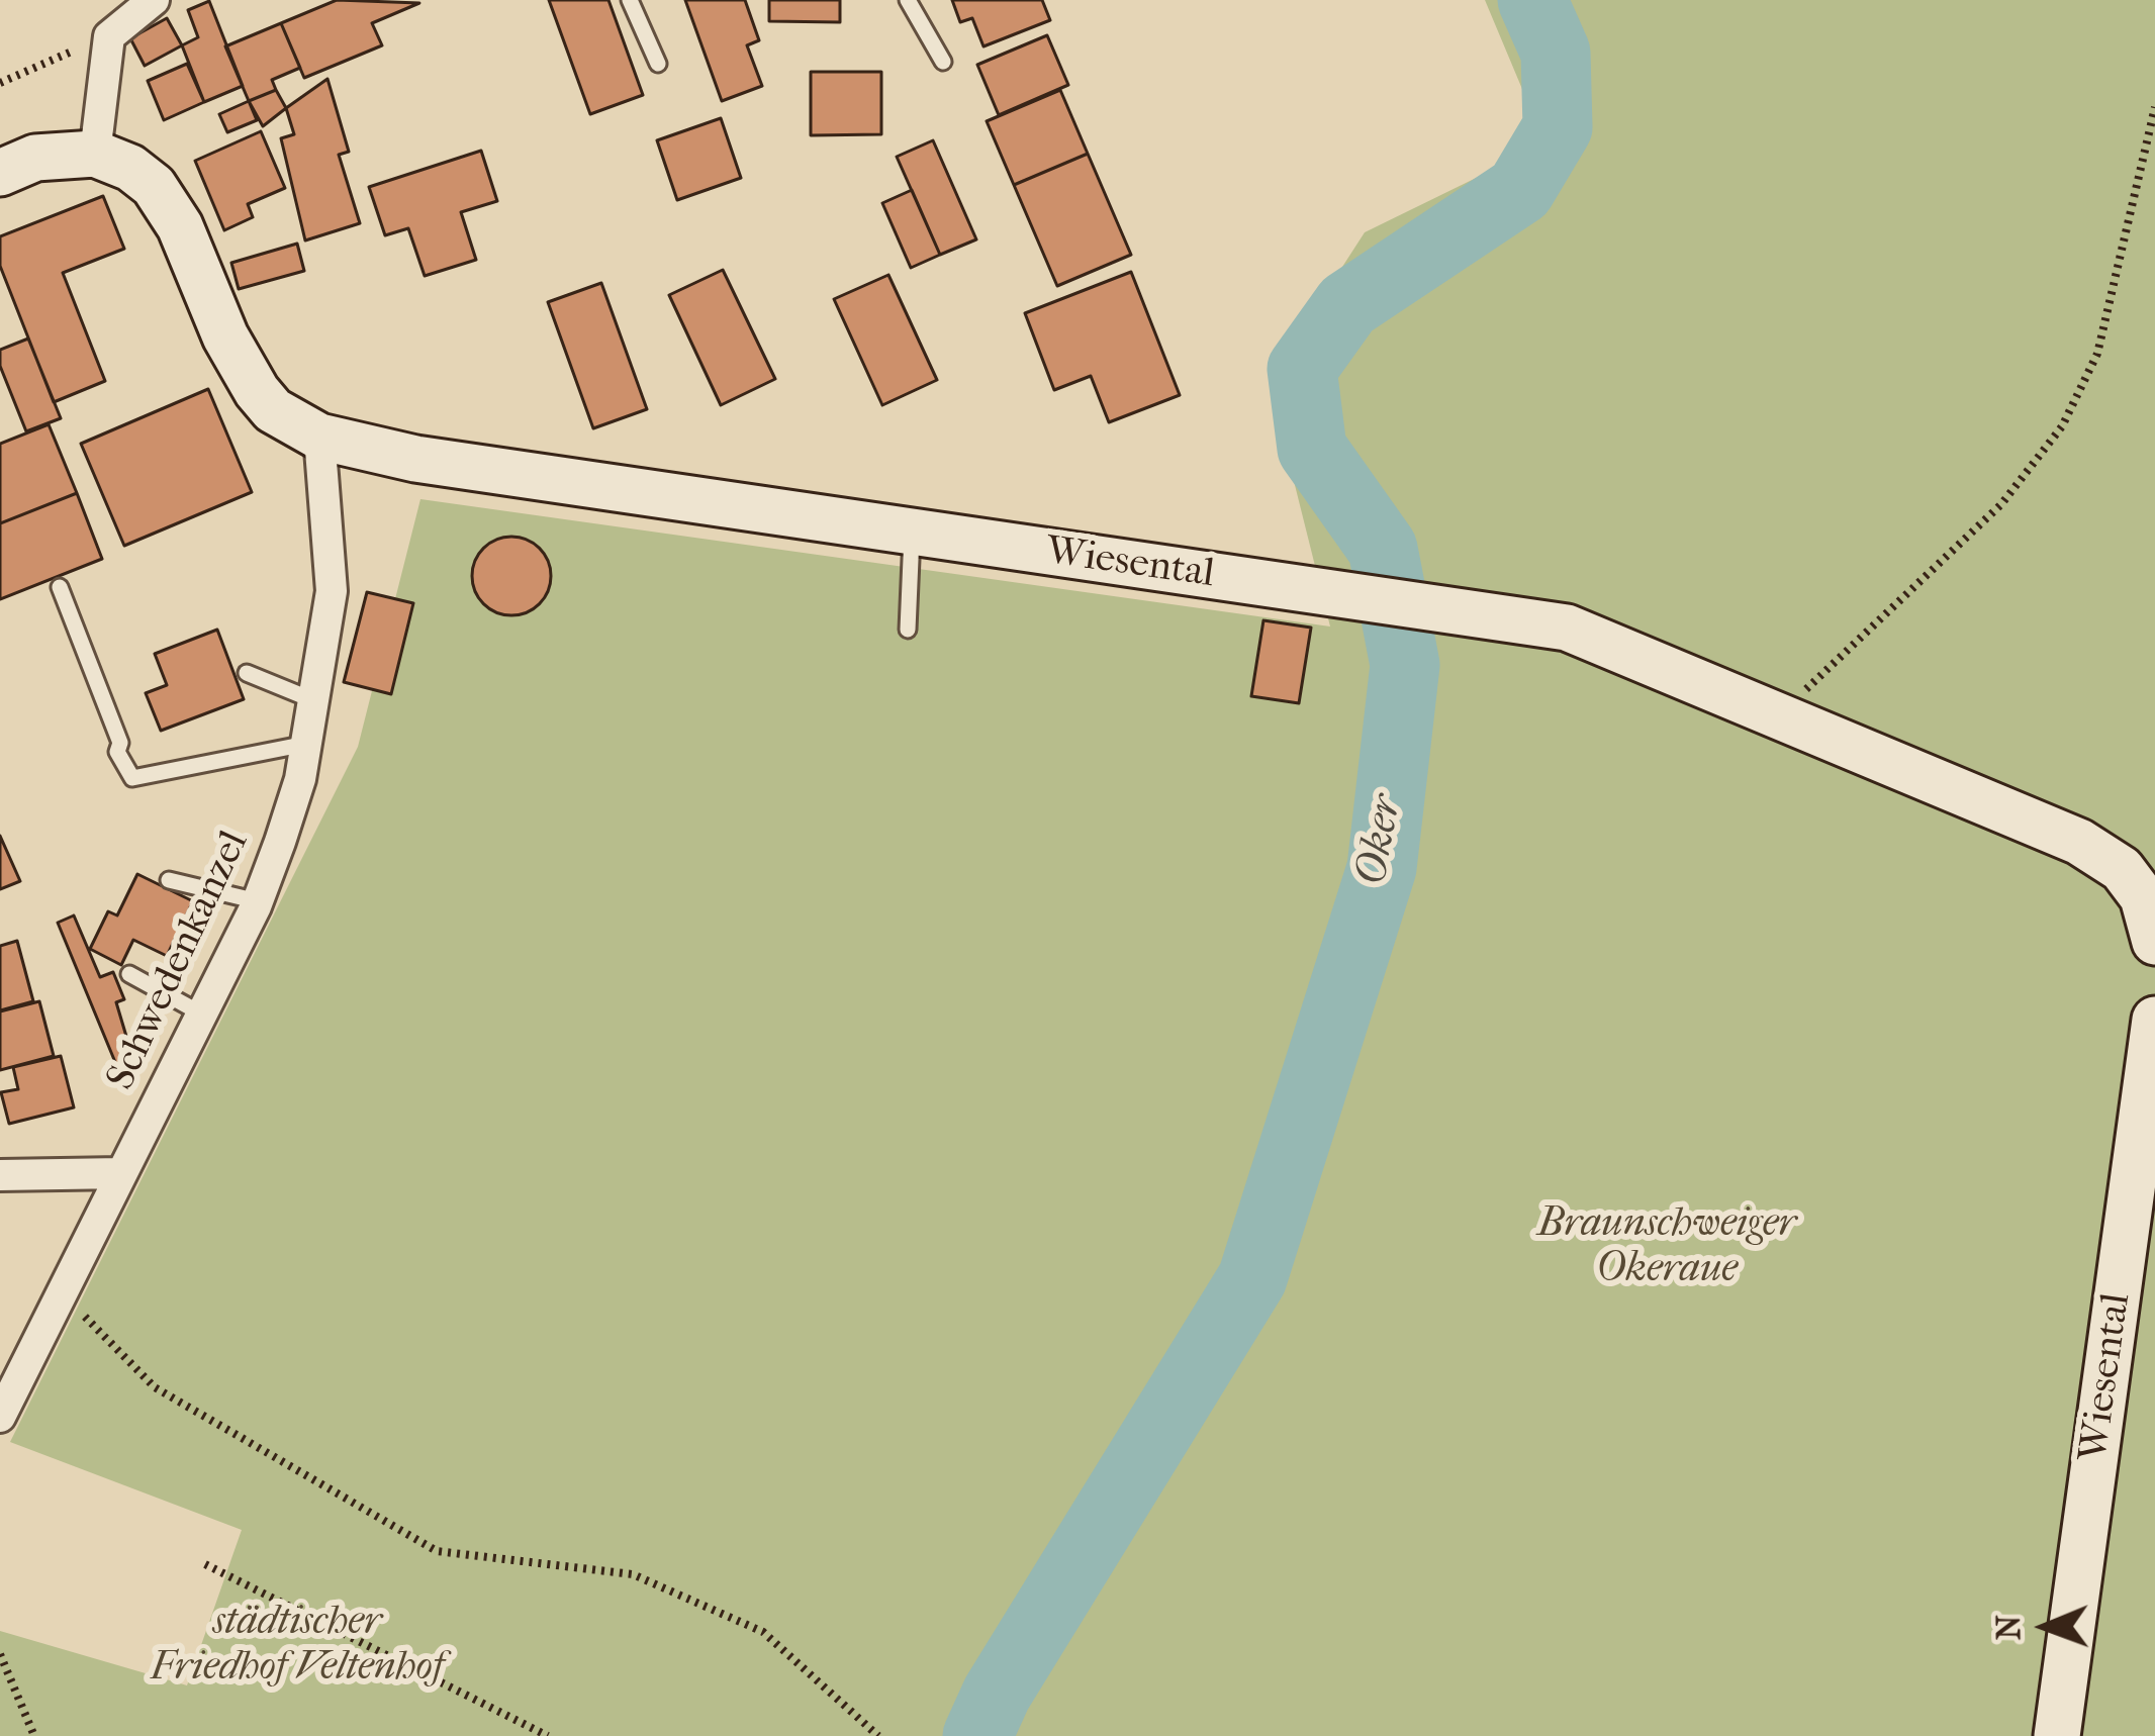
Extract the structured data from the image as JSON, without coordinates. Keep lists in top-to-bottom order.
{
  "streets": {
    "street": ["Wiesental", "Schwedenkanzel"]
  },
  "crossings": [
    ["Wiesental", "Schwedenkanzel"]
  ],
  "water": ["Oker"],
  "parks": ["Braunschweiger Okeraue", "städtischer Friedhof Veltenhof"],
  "north": "left"
}
